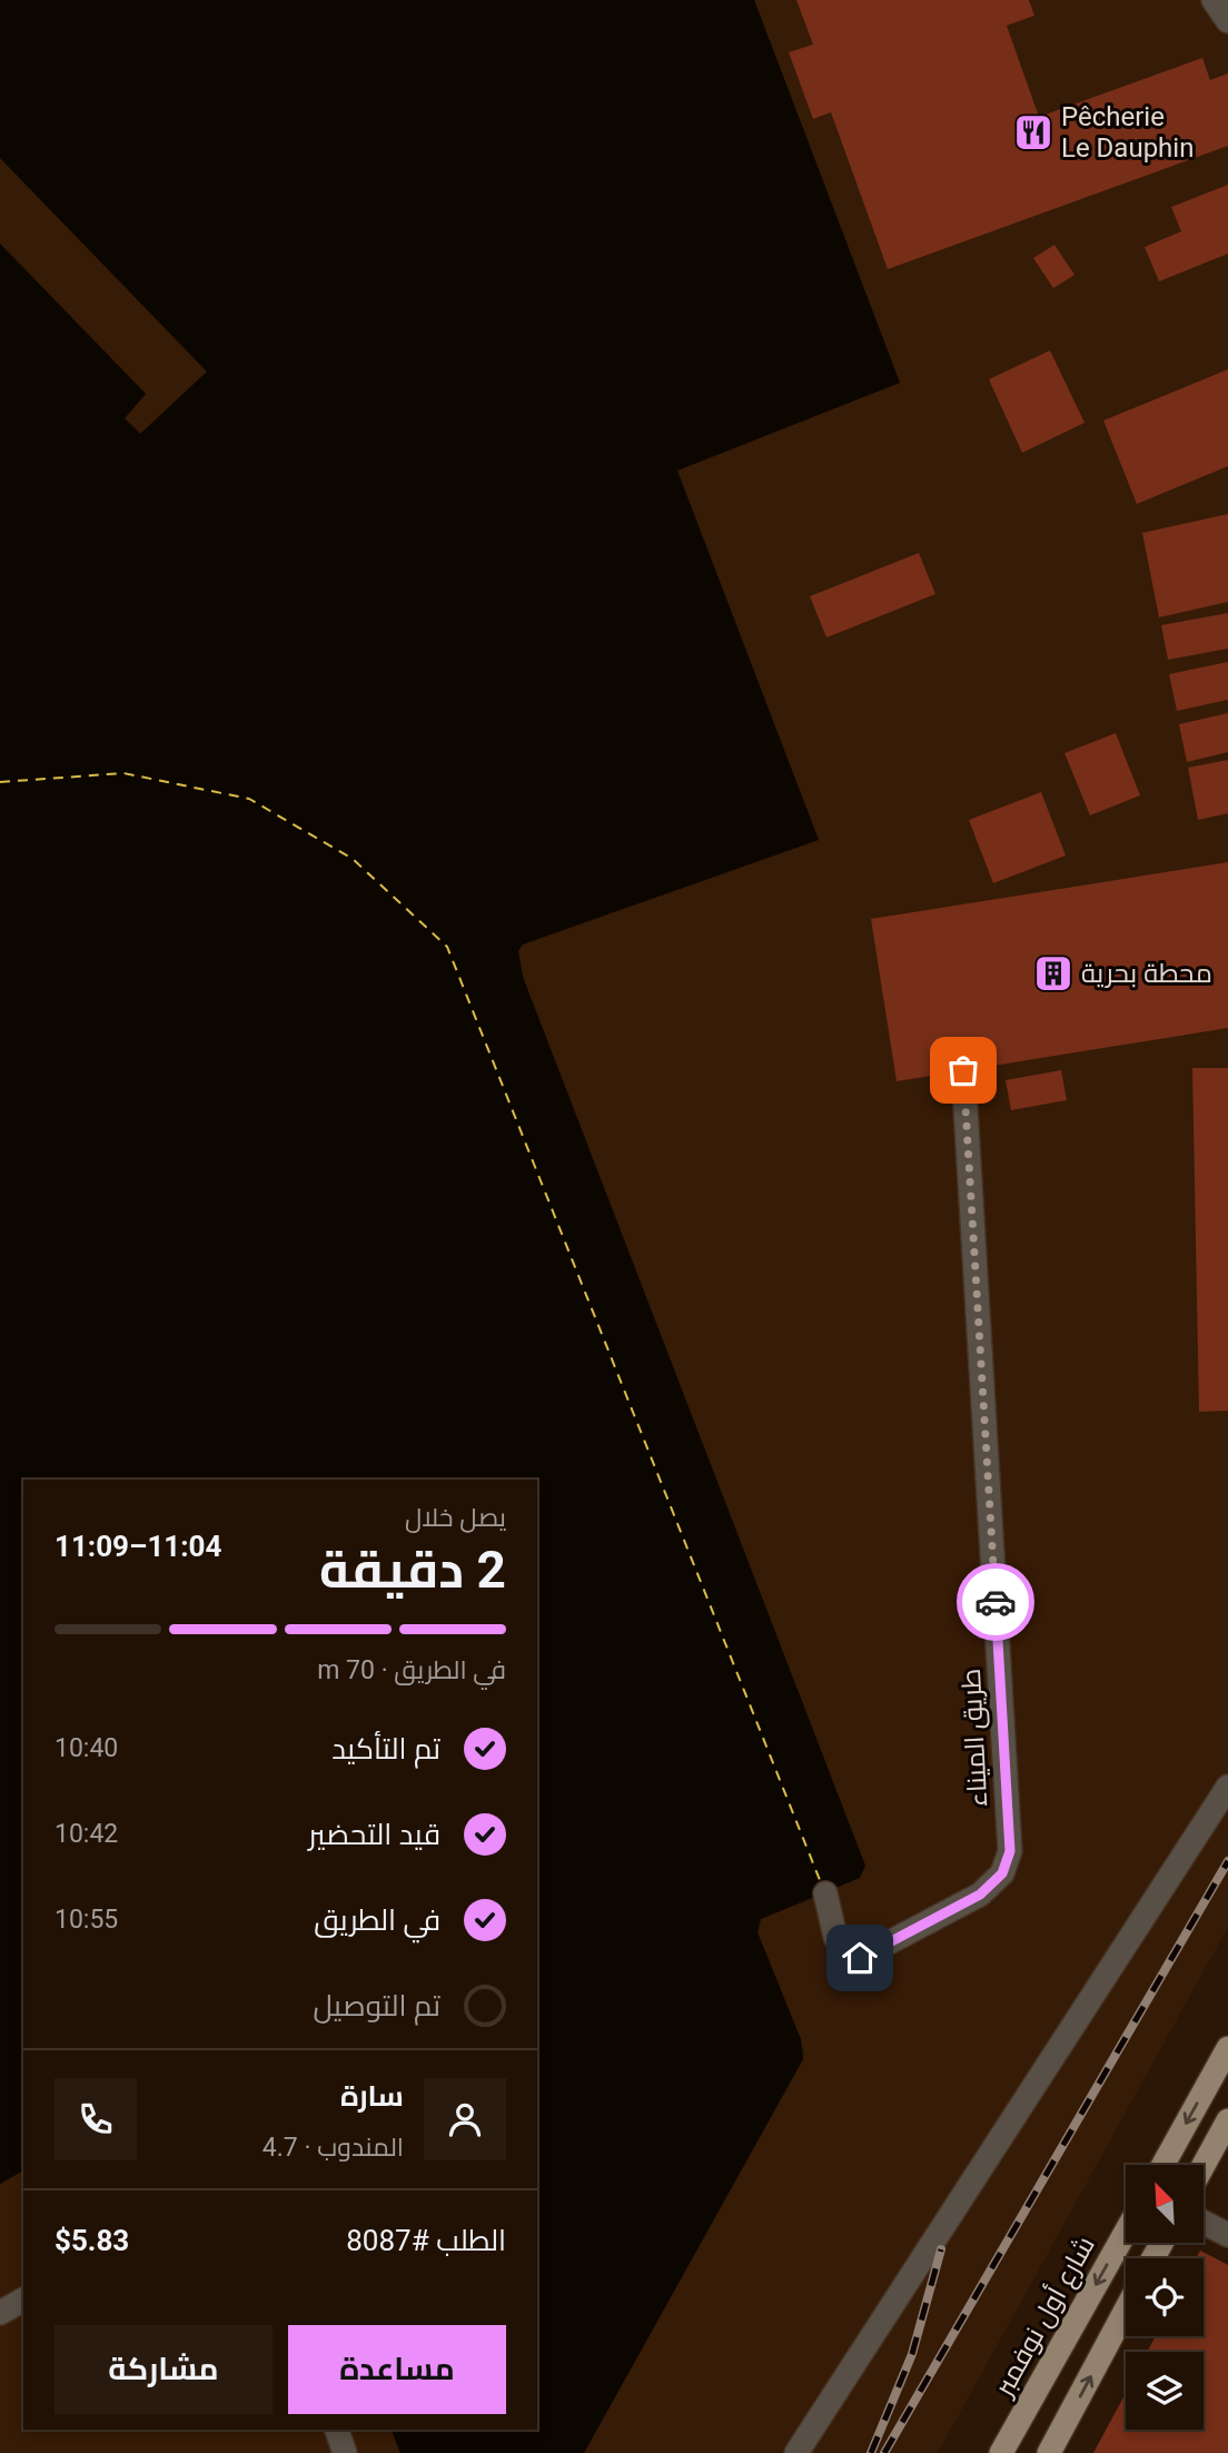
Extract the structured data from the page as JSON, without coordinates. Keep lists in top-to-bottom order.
{
  "streets": {
    "main road": ["شارع أول نوفمبر"],
    "street": ["طريق الميناء"]
  },
  "places": {
    "restaurant": ["Pêcherie Le Dauphin"],
    "building": ["محطة بحرية"]
  },
  "north": "top left",
  "page": {
    "heading": ["2 دقيقة", "يصل خلال", "11:04–11:09"],
    "panel": [
      "سارة",
      "المندوب · 4.7",
      "الطلب #8087",
      "$5.83"
    ],
    "bar": "في الطريق · 70 m",
    "list": [
      ["تم التأكيد", "10:40"],
      ["قيد التحضير", "10:42"],
      ["في الطريق", "10:55"],
      "تم التوصيل"
    ],
    "buttons": ["مساعدة", "مشاركة"]
  }
}
